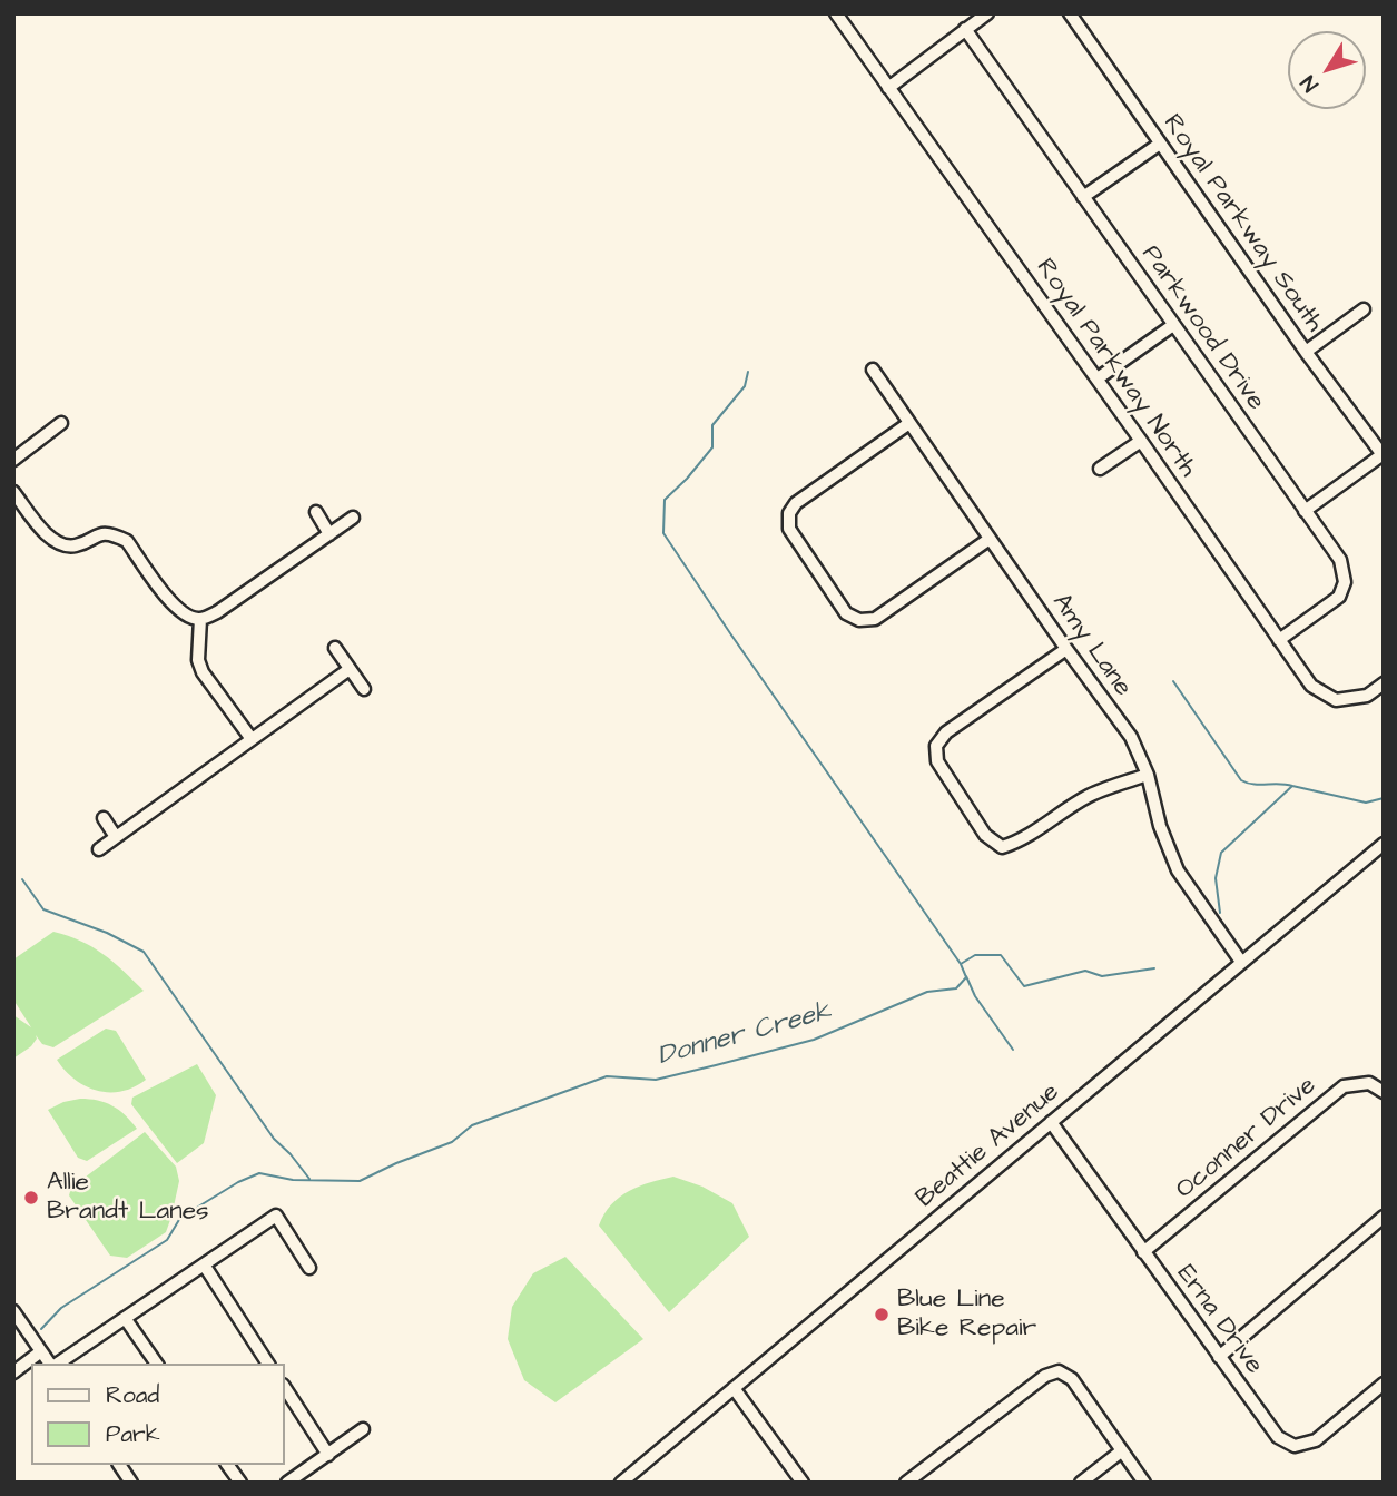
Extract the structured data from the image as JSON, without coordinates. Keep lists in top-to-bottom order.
{
  "streets": {
    "street": [
      "Royal Parkway South",
      "Parkwood Drive",
      "Royal Parkway North",
      "Amy Lane",
      "Oconner Drive",
      "Beattie Avenue",
      "Erna Drive"
    ]
  },
  "crossings": [
    ["Parkwood Drive", "Royal Parkway North"],
    ["Amy Lane", "Beattie Avenue"],
    ["Oconner Drive", "Erna Drive"],
    ["Beattie Avenue", "Erna Drive"]
  ],
  "water": ["Donner Creek"],
  "places": ["Allie Brandt Lanes", "Blue Line Bike Repair"],
  "legend": ["Road", "Park"],
  "north": "bottom left"
}
